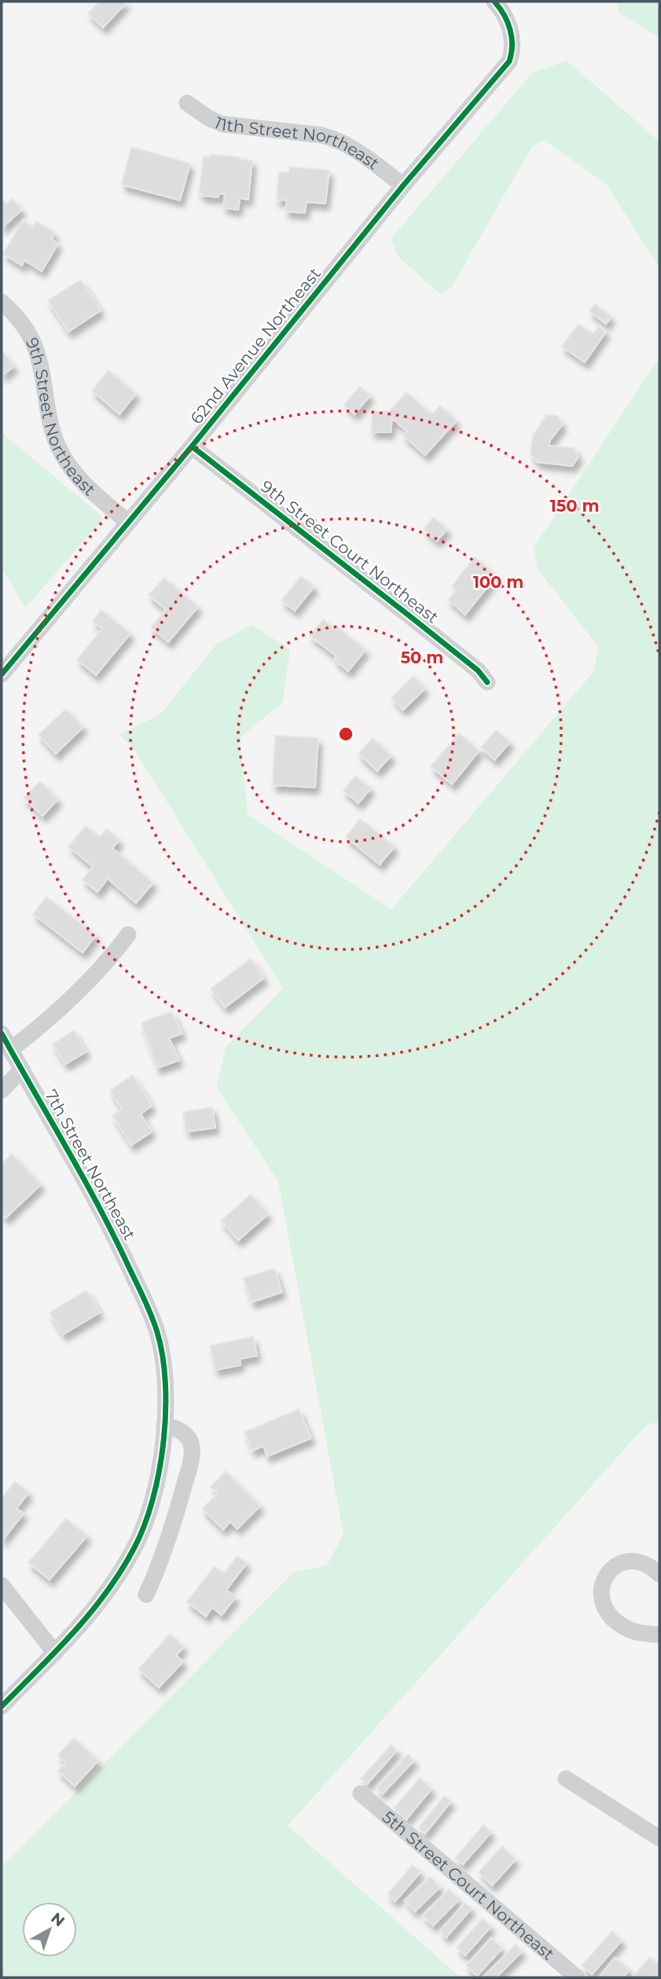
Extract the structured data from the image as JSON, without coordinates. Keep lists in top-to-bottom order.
{
  "streets": {
    "street": [
      "11th Street Northeast",
      "62nd Avenue Northeast",
      "9th Street Northeast",
      "9th Street Court Northeast",
      "7th Street Northeast",
      "5th Street Court Northeast"
    ]
  },
  "crossings": [
    ["11th Street Northeast", "62nd Avenue Northeast"],
    ["62nd Avenue Northeast", "9th Street Northeast"],
    ["62nd Avenue Northeast", "9th Street Court Northeast"]
  ],
  "north": "top right",
  "rings": ["150 m", "100 m", "50 m"]
}
